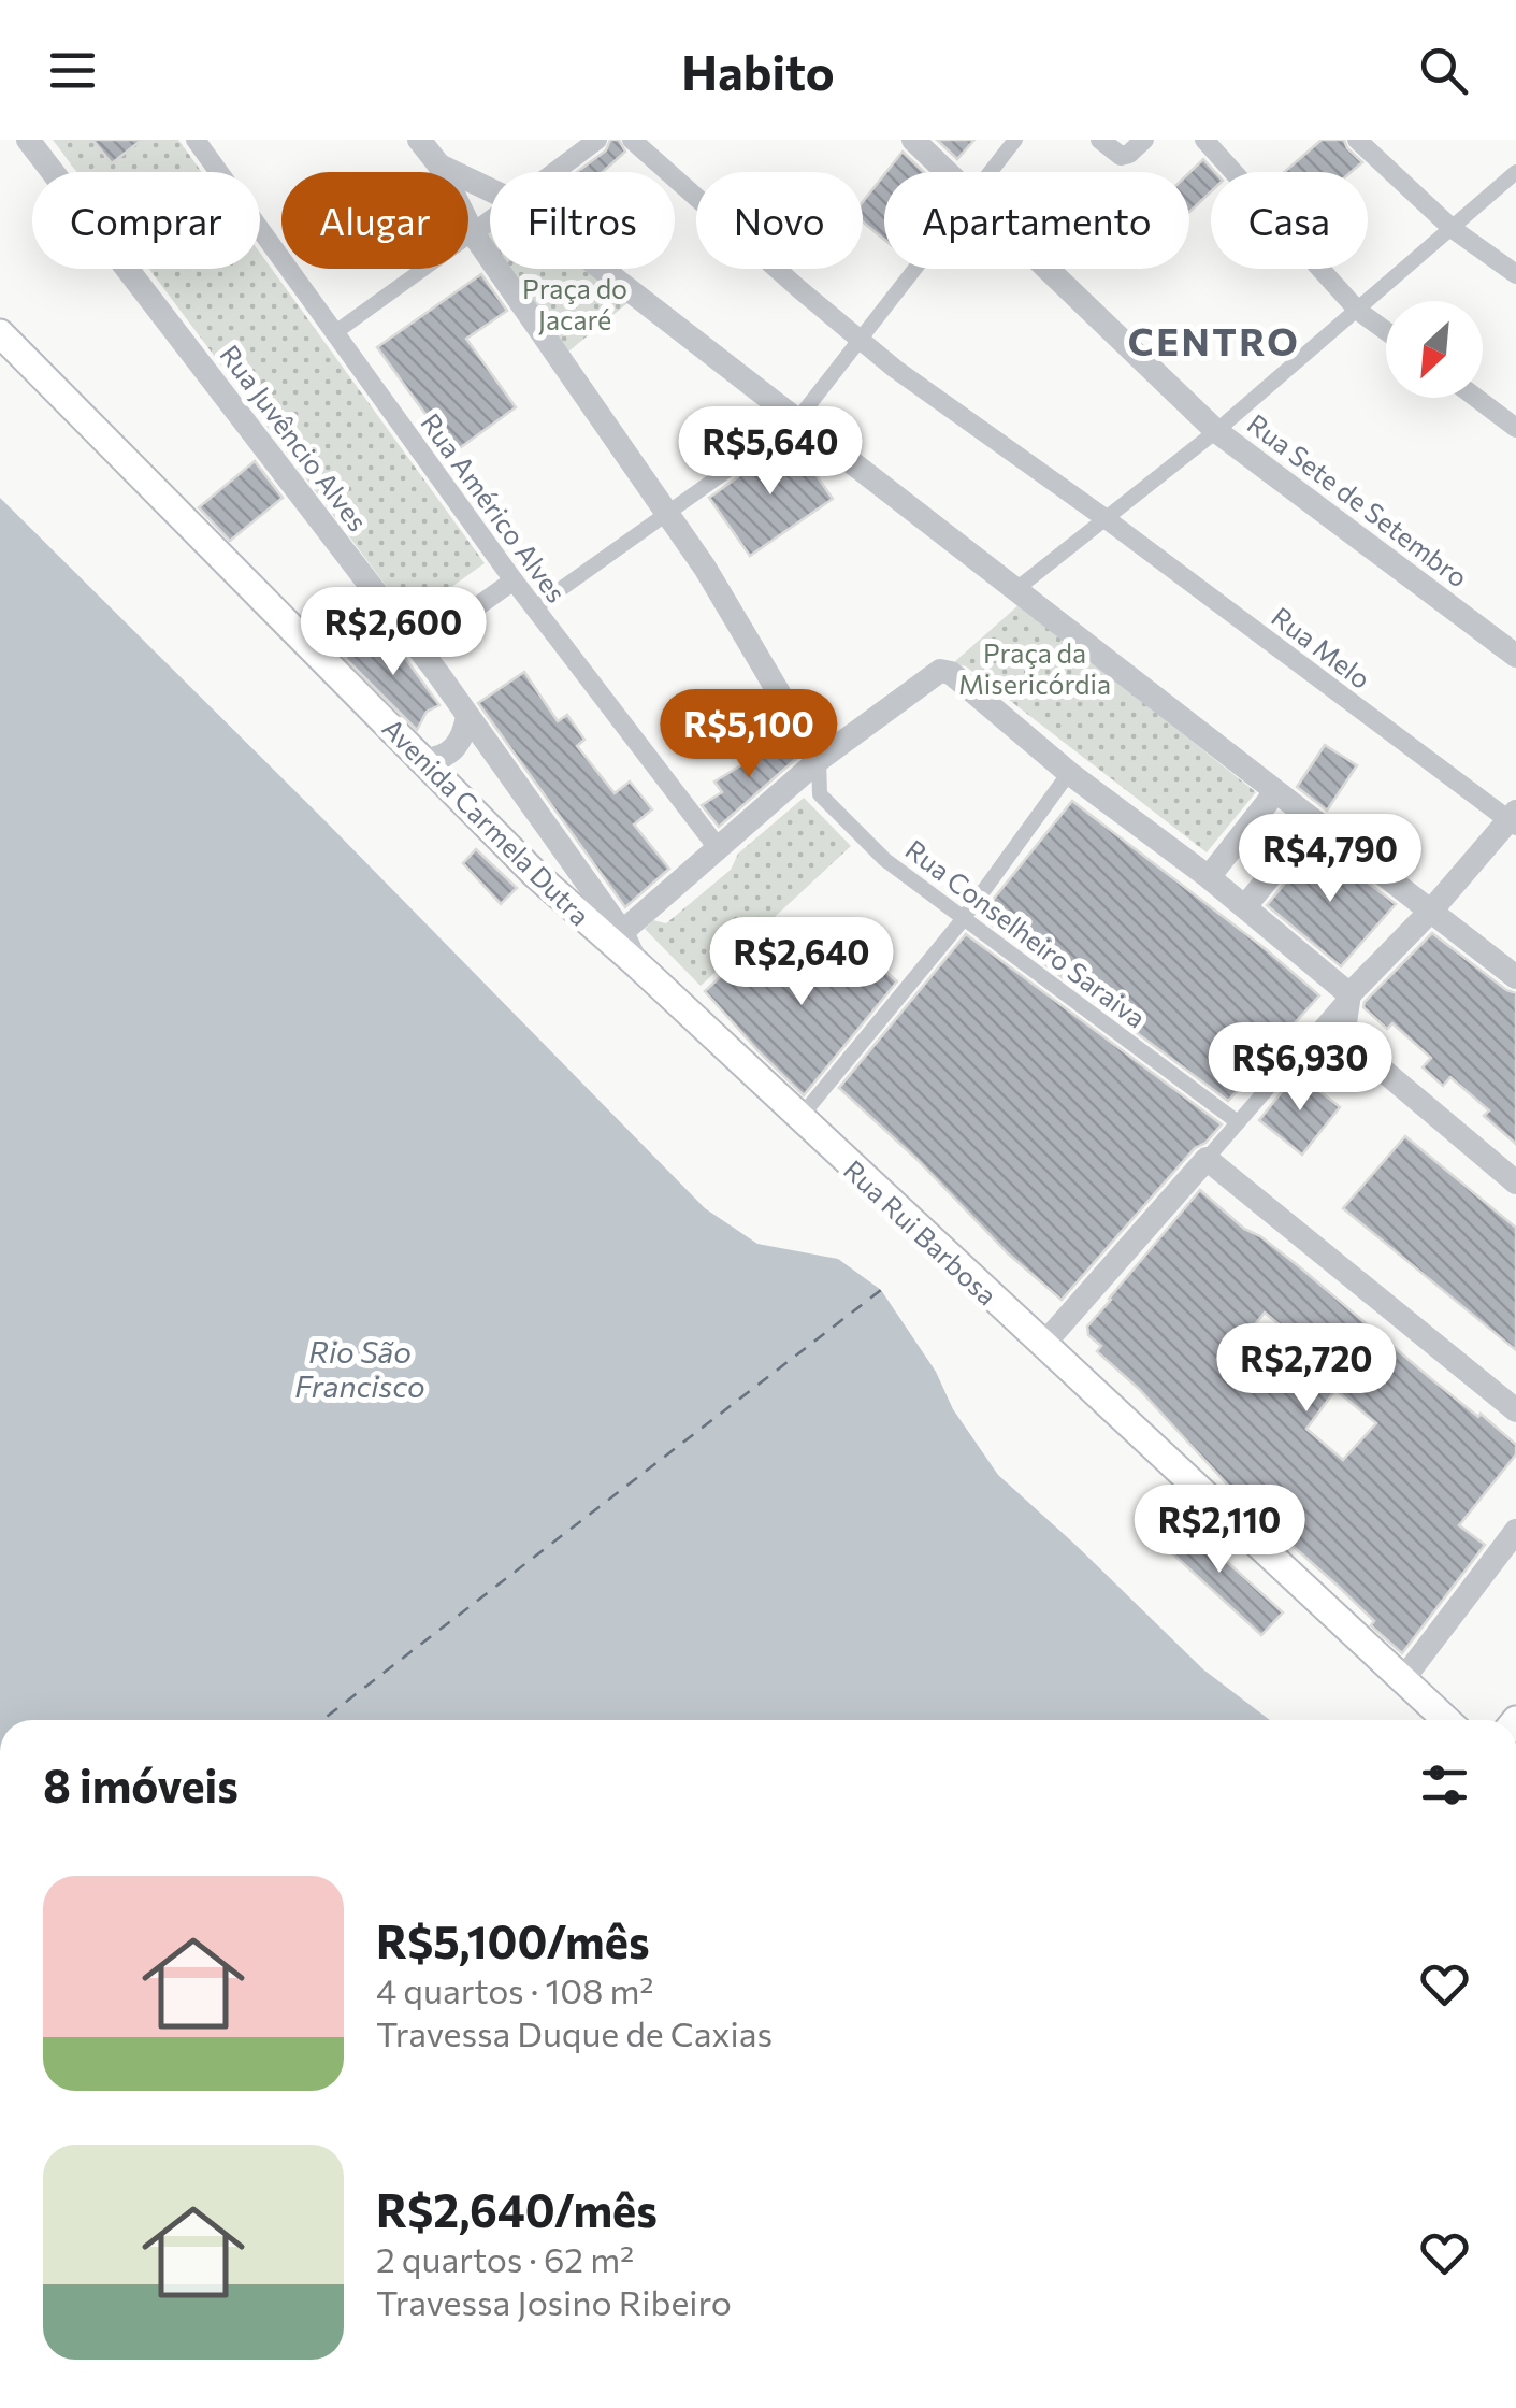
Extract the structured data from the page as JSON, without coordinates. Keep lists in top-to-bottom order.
{
  "streets": {
    "main road": ["Avenida Carmela Dutra", "Rua Rui Barbosa"],
    "street": [
      "Rua Juvêncio Alves",
      "Rua Sete de Setembro",
      "Rua Américo Alves",
      "Rua Melo",
      "Rua Conselheiro Saraiva"
    ]
  },
  "crossings": [
    ["Rua Juvêncio Alves", "Avenida Carmela Dutra"],
    ["Avenida Carmela Dutra", "Rua Rui Barbosa"]
  ],
  "districts": ["CENTRO"],
  "water": ["Rio São Francisco"],
  "parks": ["Praça do Jacaré", "Praça da Misericórdia"],
  "north": "bottom left",
  "page": {
    "header": "Habito",
    "chip": [
      "Comprar",
      "Alugar",
      "Filtros",
      "Novo",
      "Apartamento",
      "Casa"
    ],
    "price": [
      "R$5,640",
      "R$2,600",
      "R$5,100",
      "R$4,790",
      "R$2,640",
      "R$6,930",
      "R$2,720",
      "R$2,110"
    ],
    "heading": "8 imóveis",
    "list": [
      {
        "name": "R$5,100/mês",
        "note": "4 quartos · 108 m² · Travessa Duque de Caxias"
      },
      {
        "name": "R$2,640/mês",
        "note": "2 quartos · 62 m² · Travessa Josino Ribeiro"
      }
    ]
  }
}
